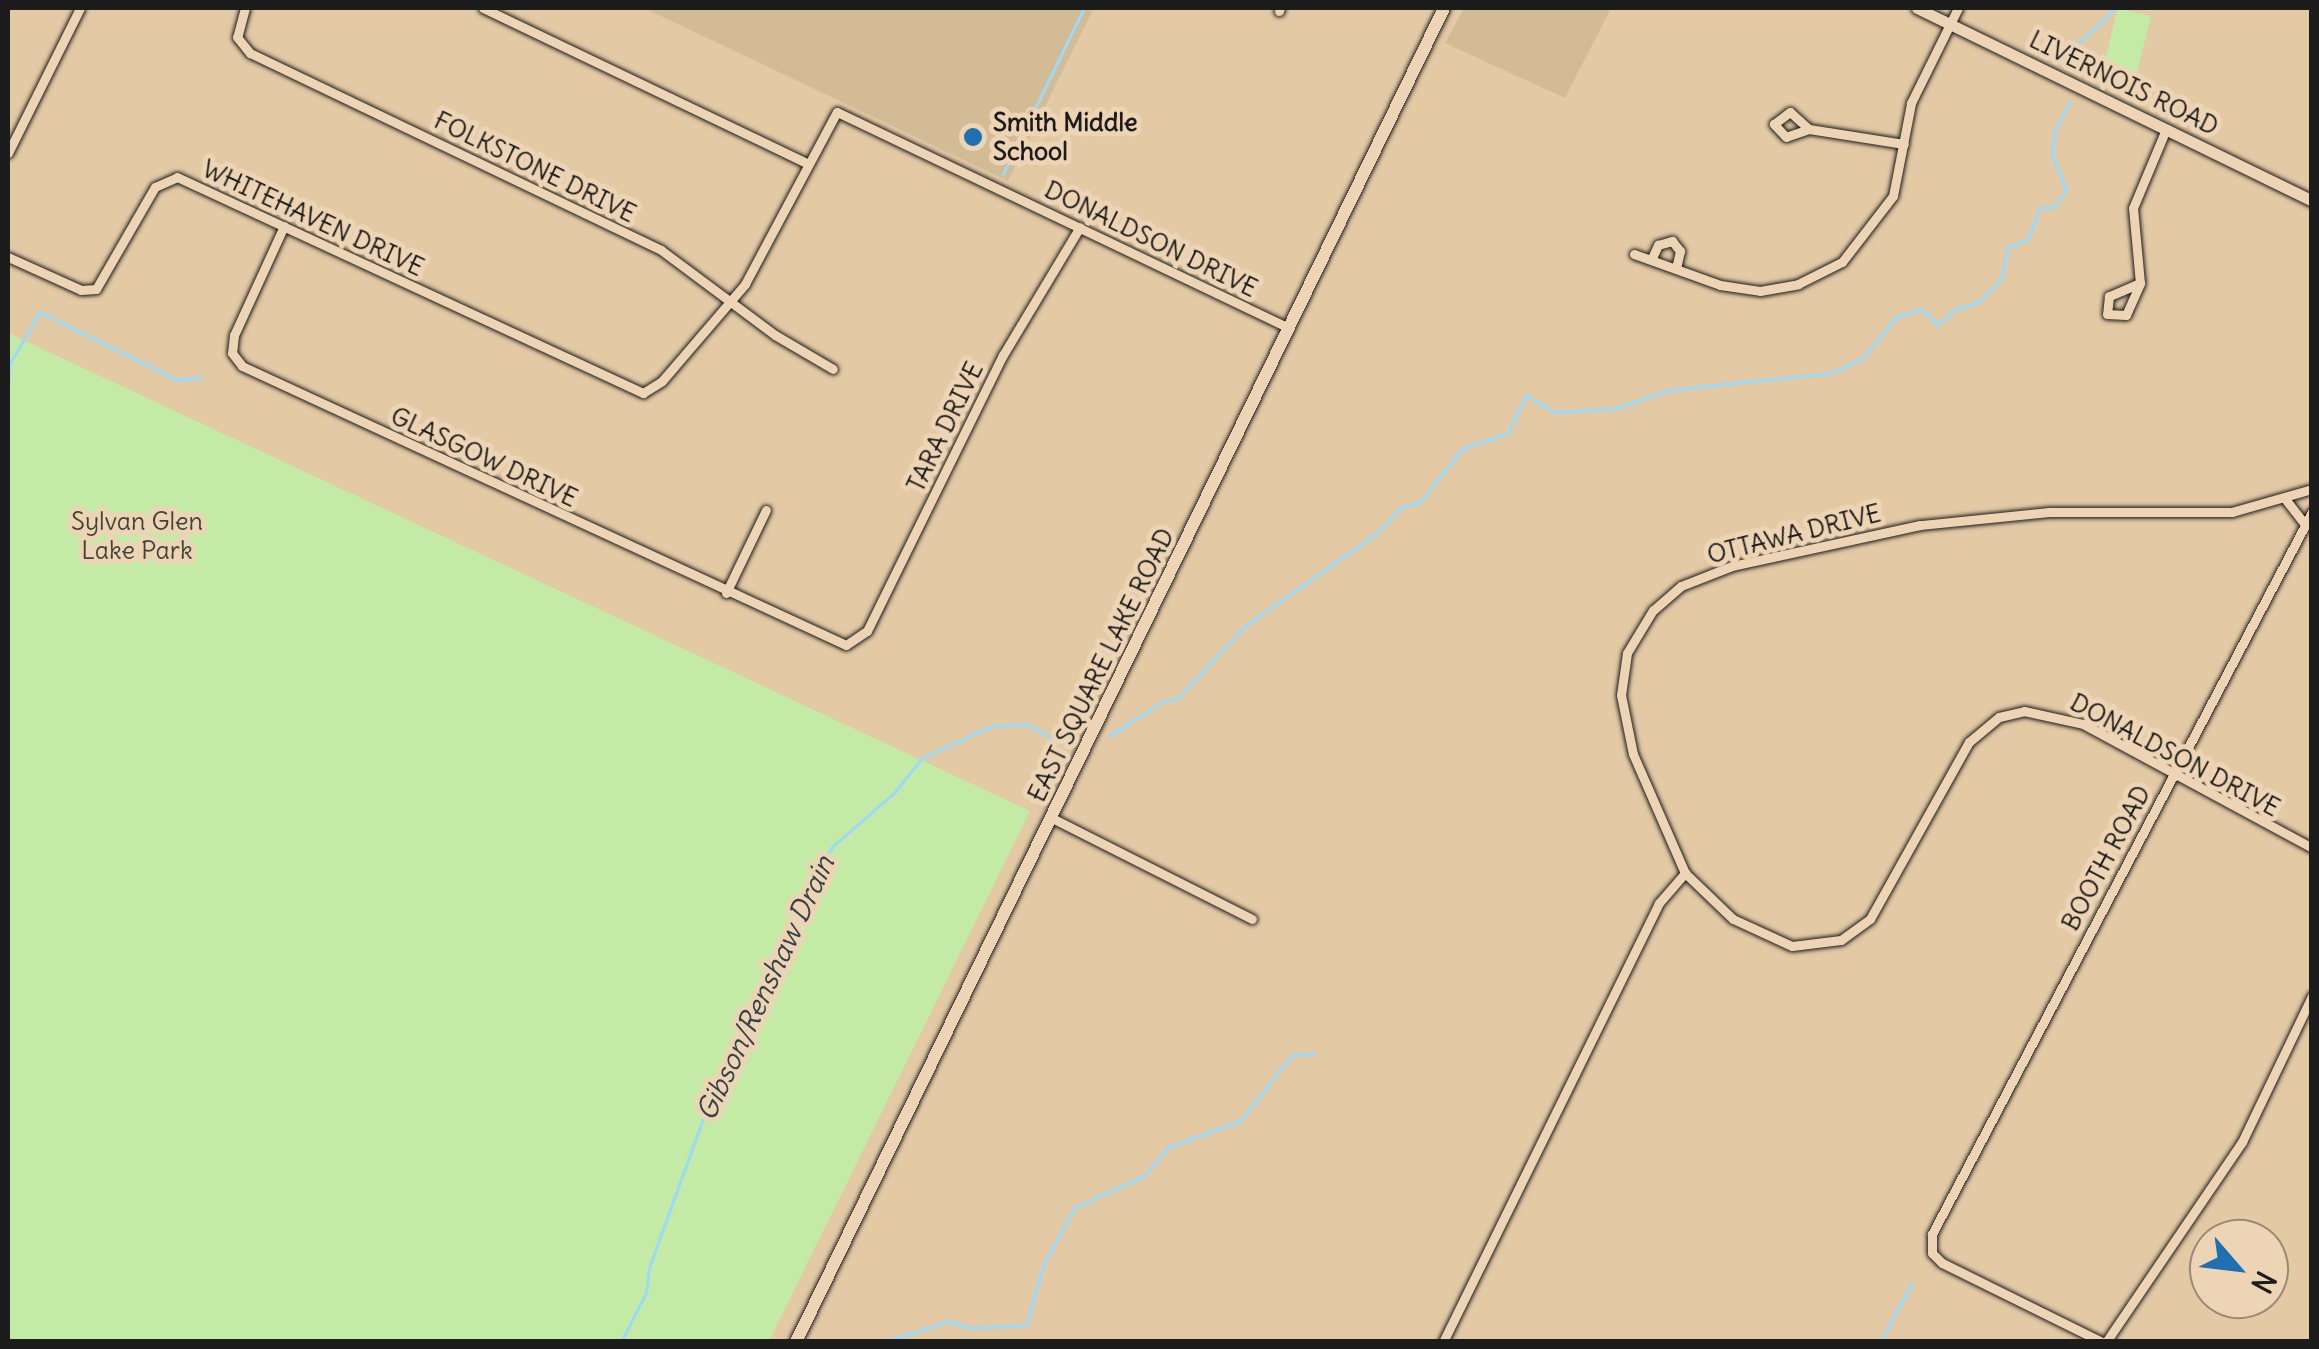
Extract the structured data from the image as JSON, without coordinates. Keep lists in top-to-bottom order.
{
  "streets": {
    "main road": ["EAST SQUARE LAKE ROAD"],
    "street": [
      "LIVERNOIS ROAD",
      "FOLKSTONE DRIVE",
      "WHITEHAVEN DRIVE",
      "DONALDSON DRIVE",
      "TARA DRIVE",
      "GLASGOW DRIVE",
      "OTTAWA DRIVE",
      "BOOTH ROAD"
    ]
  },
  "crossings": [
    ["FOLKSTONE DRIVE", "WHITEHAVEN DRIVE"],
    ["WHITEHAVEN DRIVE", "GLASGOW DRIVE"],
    ["DONALDSON DRIVE", "TARA DRIVE"],
    ["DONALDSON DRIVE", "OTTAWA DRIVE"],
    ["DONALDSON DRIVE", "EAST SQUARE LAKE ROAD"],
    ["DONALDSON DRIVE", "BOOTH ROAD"],
    ["TARA DRIVE", "GLASGOW DRIVE"]
  ],
  "water": ["Gibson/Renshaw Drain"],
  "parks": ["Sylvan Glen Lake Park"],
  "places": ["Smith Middle School"],
  "north": "bottom right"
}
